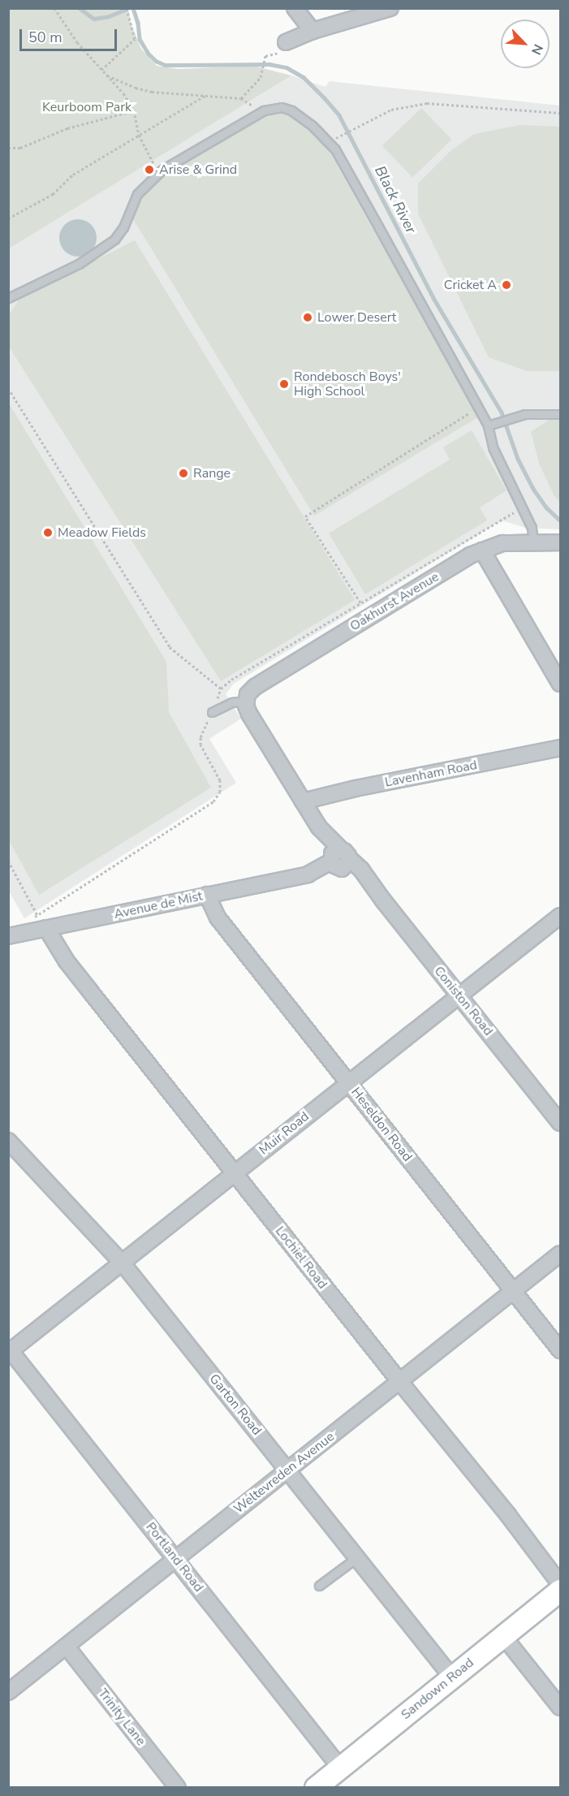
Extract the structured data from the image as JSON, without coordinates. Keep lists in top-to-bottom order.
{
  "streets": {
    "street": [
      "Oakhurst Avenue",
      "Lavenham Road",
      "Avenue de Mist",
      "Coniston Road",
      "Heseldon Road",
      "Muir Road",
      "Lochiel Road",
      "Garton Road",
      "Weltevreden Avenue",
      "Portland Road",
      "Sandown Road",
      "Trinity Lane"
    ]
  },
  "crossings": [
    ["Oakhurst Avenue", "Coniston Road"],
    ["Lavenham Road", "Coniston Road"],
    ["Avenue de Mist", "Coniston Road"],
    ["Avenue de Mist", "Heseldon Road"],
    ["Avenue de Mist", "Lochiel Road"],
    ["Coniston Road", "Muir Road"],
    ["Heseldon Road", "Muir Road"],
    ["Heseldon Road", "Weltevreden Avenue"],
    ["Muir Road", "Lochiel Road"],
    ["Muir Road", "Garton Road"],
    ["Muir Road", "Portland Road"],
    ["Lochiel Road", "Weltevreden Avenue"],
    ["Garton Road", "Weltevreden Avenue"],
    ["Garton Road", "Sandown Road"],
    ["Weltevreden Avenue", "Portland Road"],
    ["Weltevreden Avenue", "Trinity Lane"],
    ["Portland Road", "Sandown Road"]
  ],
  "water": ["Black River"],
  "parks": ["Keurboom Park"],
  "places": [
    "Arise & Grind",
    "Cricket A",
    "Lower Desert",
    "Rondebosch Boys' High School",
    "Range",
    "Meadow Fields"
  ],
  "scale_bar": "50 m",
  "north": "bottom right"
}
